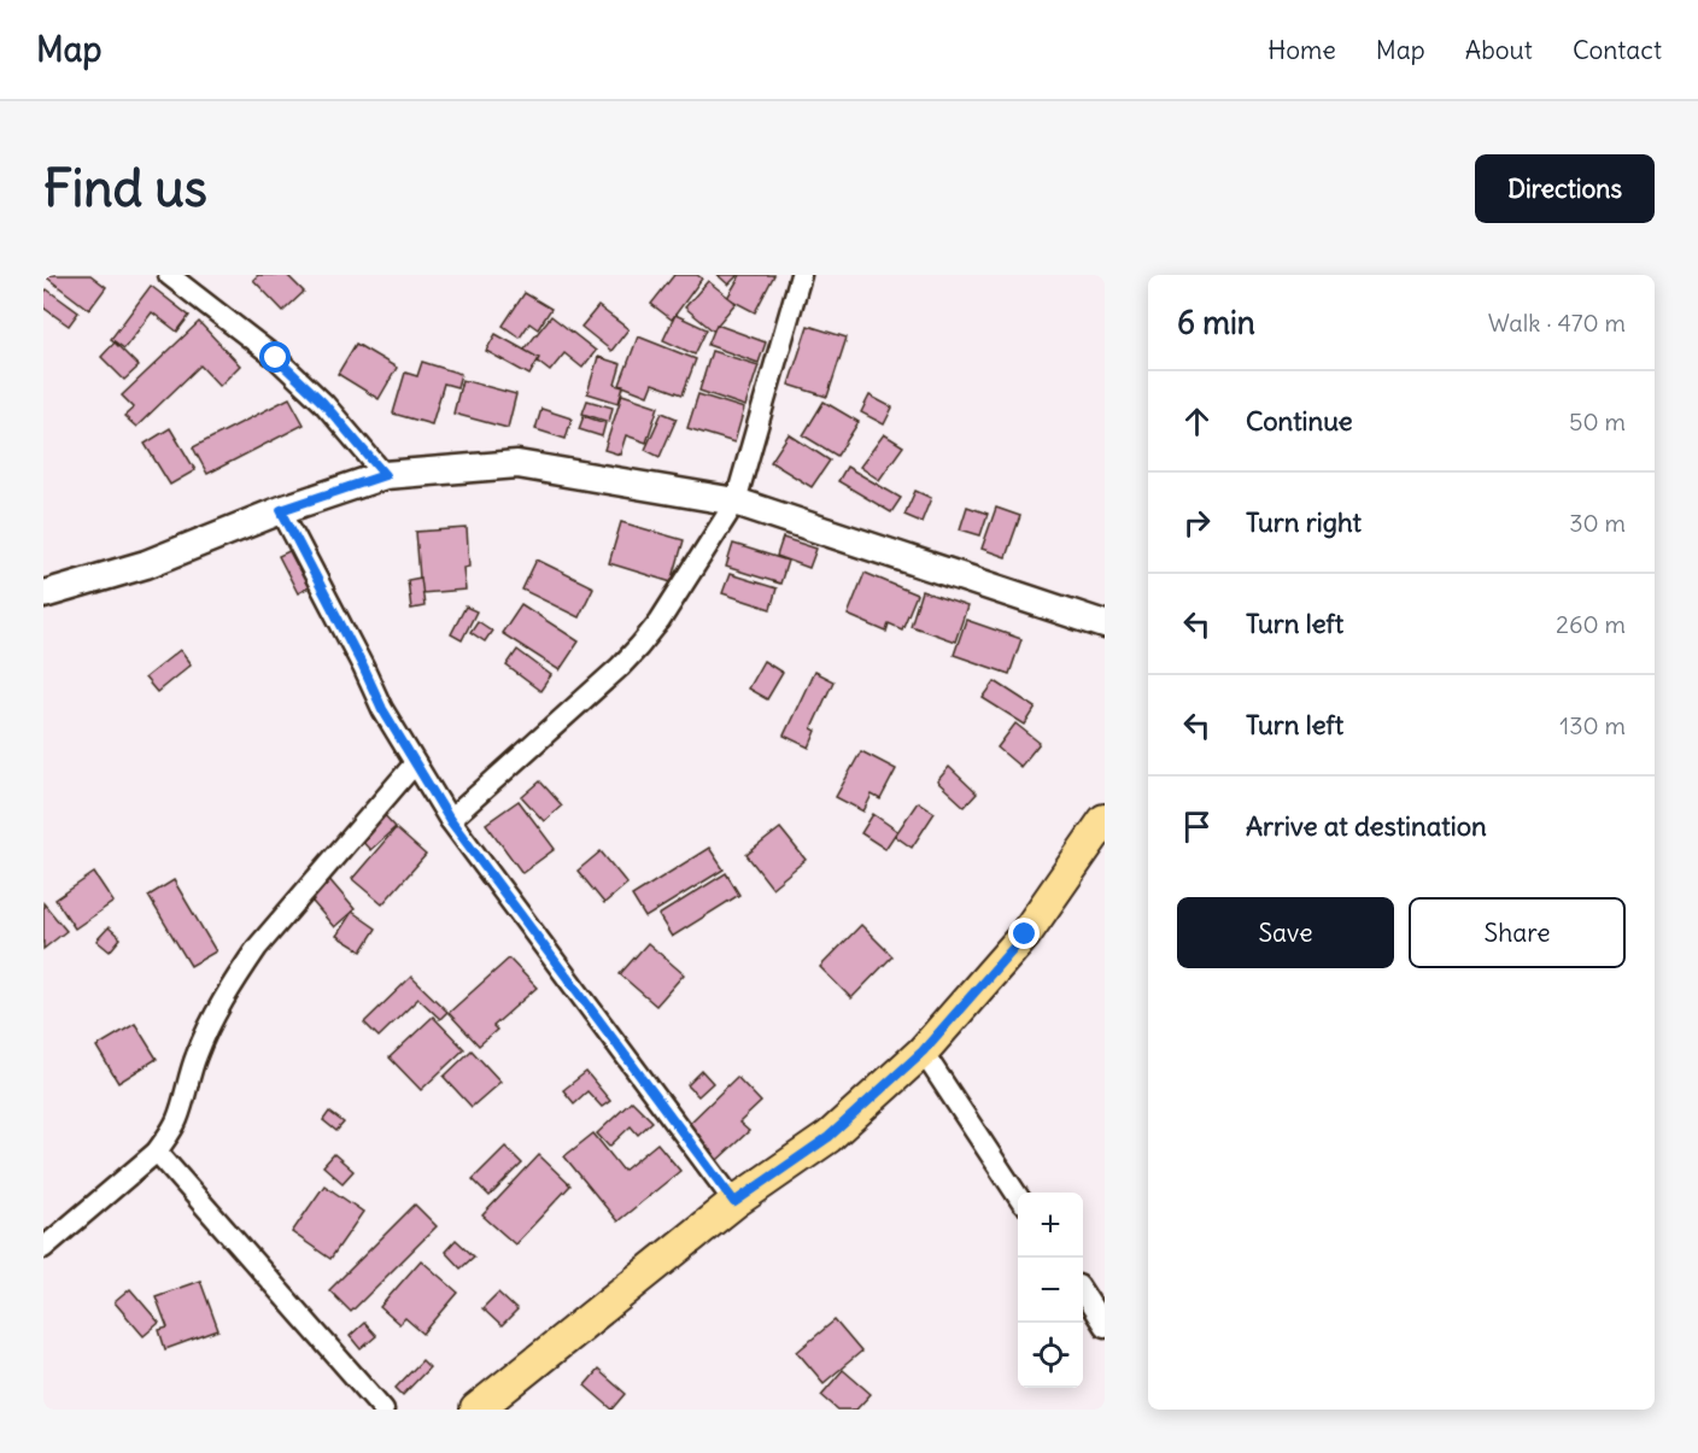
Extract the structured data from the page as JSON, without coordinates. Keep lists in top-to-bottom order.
{
  "page": {
    "header": "Map",
    "nav": [
      "Home",
      "Map",
      "About",
      "Contact"
    ],
    "buttons": [
      "Directions",
      ["Save", "Share"]
    ],
    "title": "Find us",
    "heading": ["6 min", "Walk · 470 m"],
    "list": [
      ["Continue", "50 m"],
      ["Turn right", "30 m"],
      ["Turn left", "260 m"],
      ["Turn left", "130 m"],
      "Arrive at destination"
    ],
    "map_buttons": ["+", "−"]
  }
}
